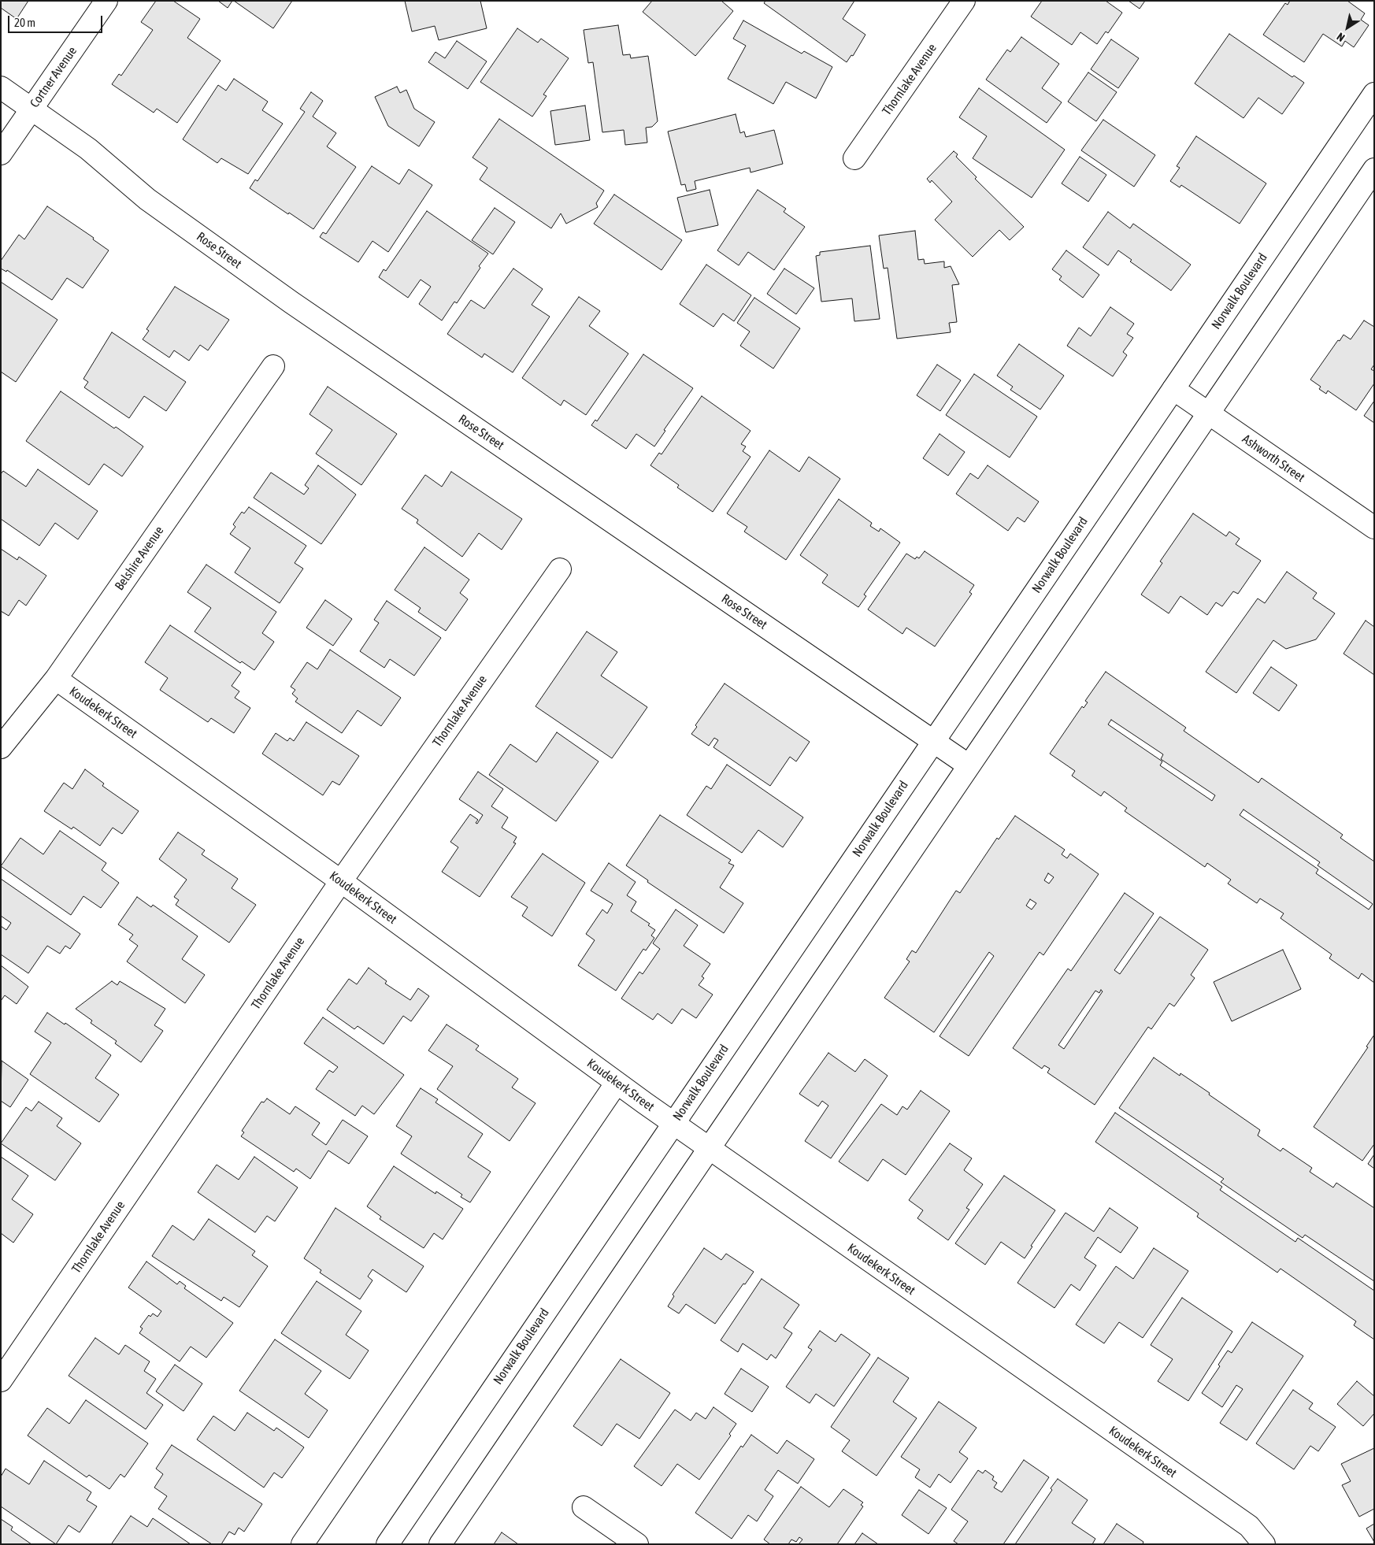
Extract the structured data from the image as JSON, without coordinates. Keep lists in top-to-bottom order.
{
  "streets": {
    "street": [
      "Cortner Avenue",
      "Thornlake Avenue",
      "Rose Street",
      "Norwalk Boulevard",
      "Ashworth Street",
      "Belshire Avenue",
      "Koudekerk Street"
    ]
  },
  "crossings": [
    ["Cortner Avenue", "Rose Street"],
    ["Thornlake Avenue", "Koudekerk Street"],
    ["Rose Street", "Norwalk Boulevard"],
    ["Norwalk Boulevard", "Ashworth Street"],
    ["Norwalk Boulevard", "Koudekerk Street"],
    ["Belshire Avenue", "Koudekerk Street"]
  ],
  "scale_bar": "20 m",
  "north": "bottom left"
}
